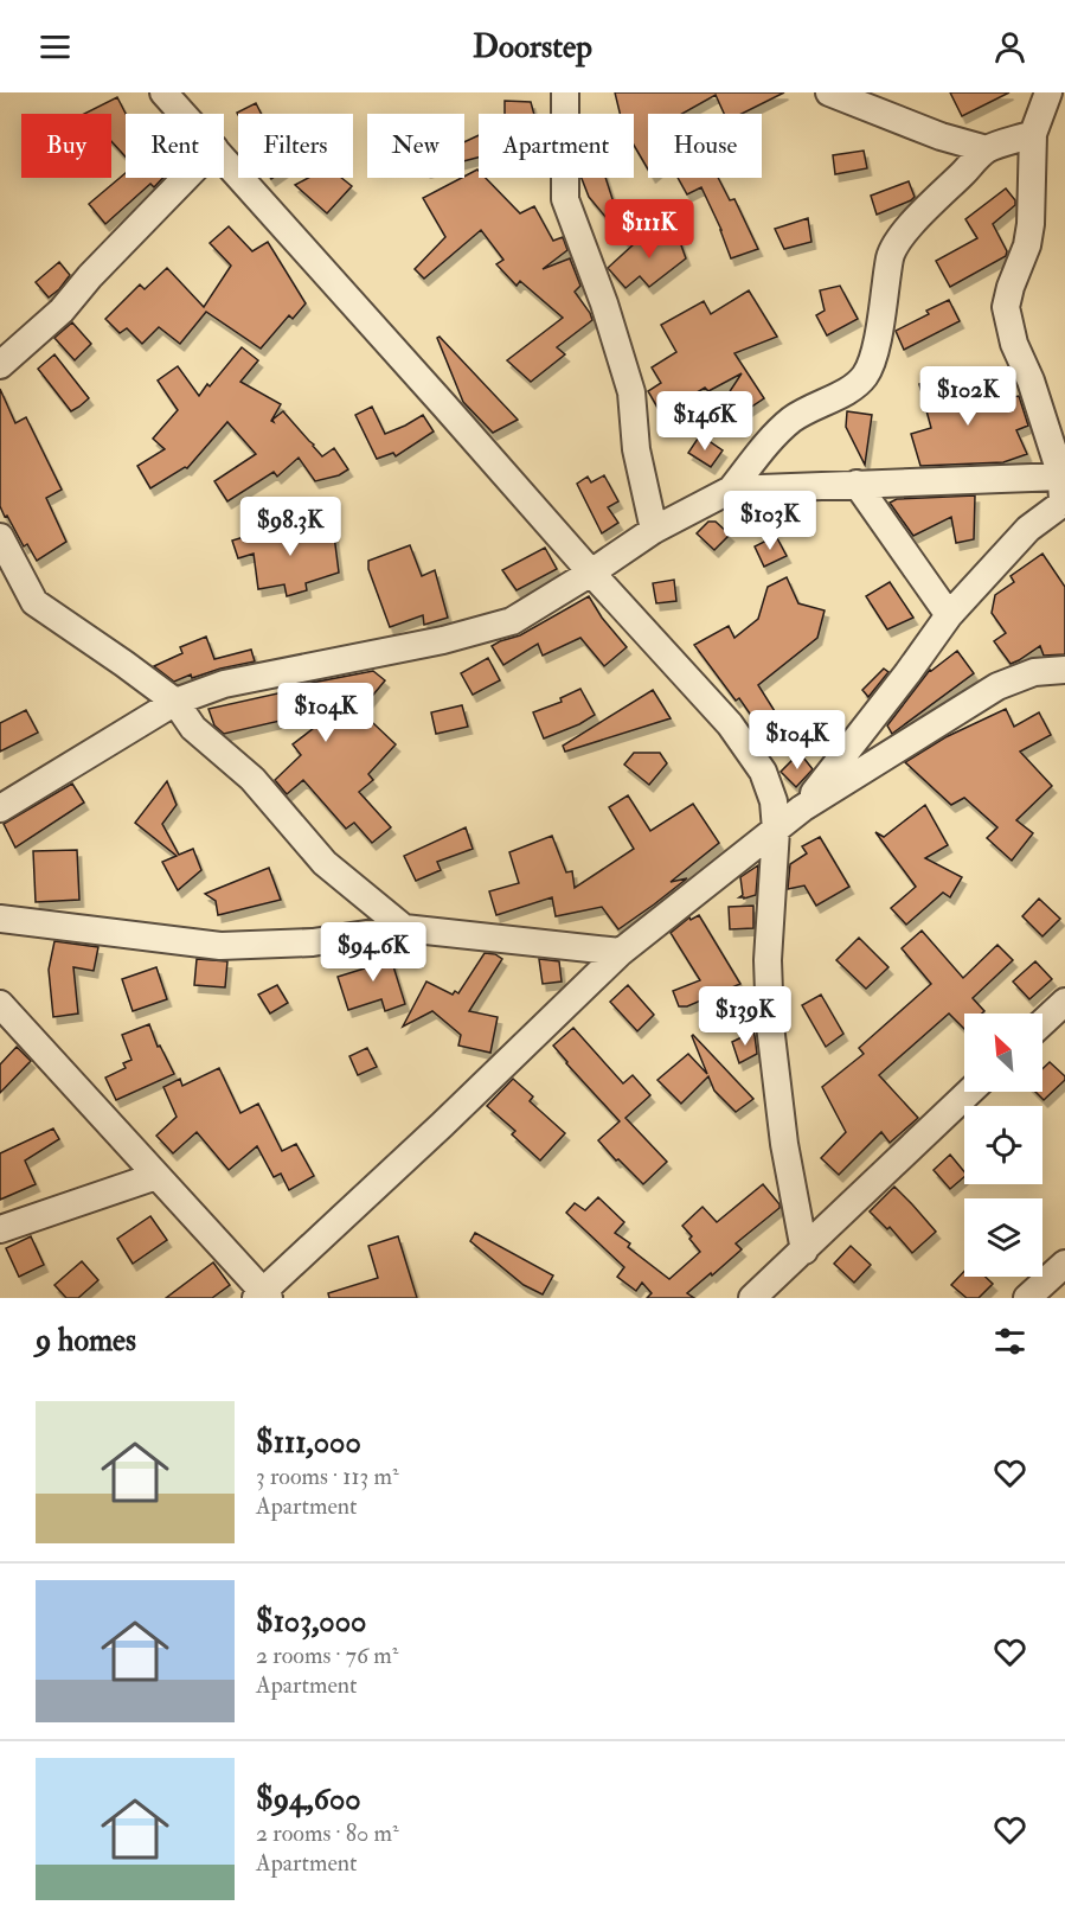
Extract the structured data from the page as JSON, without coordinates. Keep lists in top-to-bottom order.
{
  "north": "top left",
  "page": {
    "header": "Doorstep",
    "chip": [
      "Buy",
      "Rent",
      "Filters",
      "New",
      "Apartment",
      "House"
    ],
    "price": [
      "$111K",
      "$102K",
      "$146K",
      "$103K",
      "$98.3K",
      "$104K",
      "$104K",
      "$94.6K",
      "$139K"
    ],
    "heading": "9 homes",
    "list": [
      {
        "name": "$111,000",
        "note": "3 rooms · 113 m² · Apartment"
      },
      {
        "name": "$103,000",
        "note": "2 rooms · 76 m² · Apartment"
      },
      {
        "name": "$94,600",
        "note": "2 rooms · 80 m² · Apartment"
      }
    ]
  }
}
